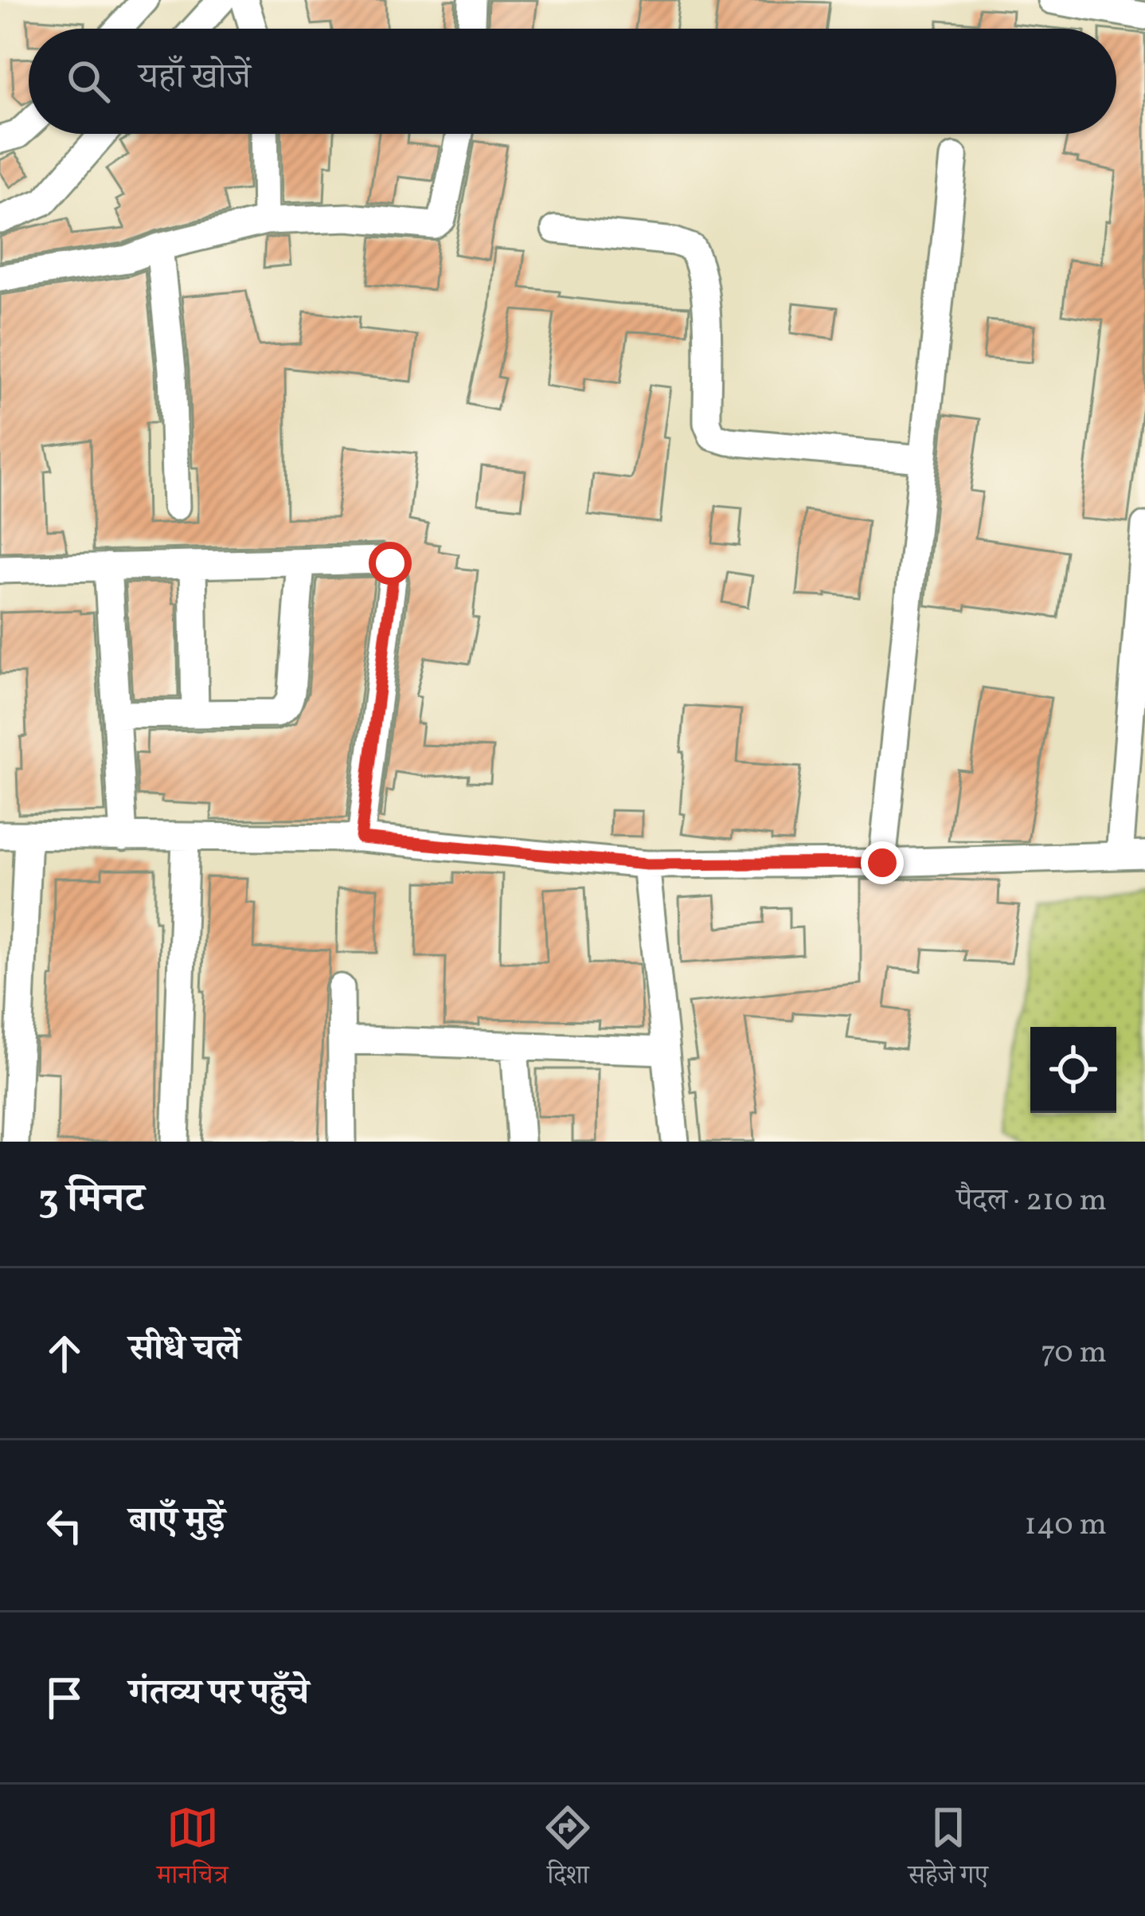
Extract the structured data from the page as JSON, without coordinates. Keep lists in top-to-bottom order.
{
  "page": {
    "search": "यहाँ खोजें",
    "heading": ["3 मिनट", "पैदल · 210 m"],
    "list": [
      ["सीधे चलें", "70 m"],
      ["बाएँ मुड़ें", "140 m"],
      "गंतव्य पर पहुँचे"
    ],
    "nav": ["मानचित्र", "दिशा", "सहेजे गए"]
  }
}
